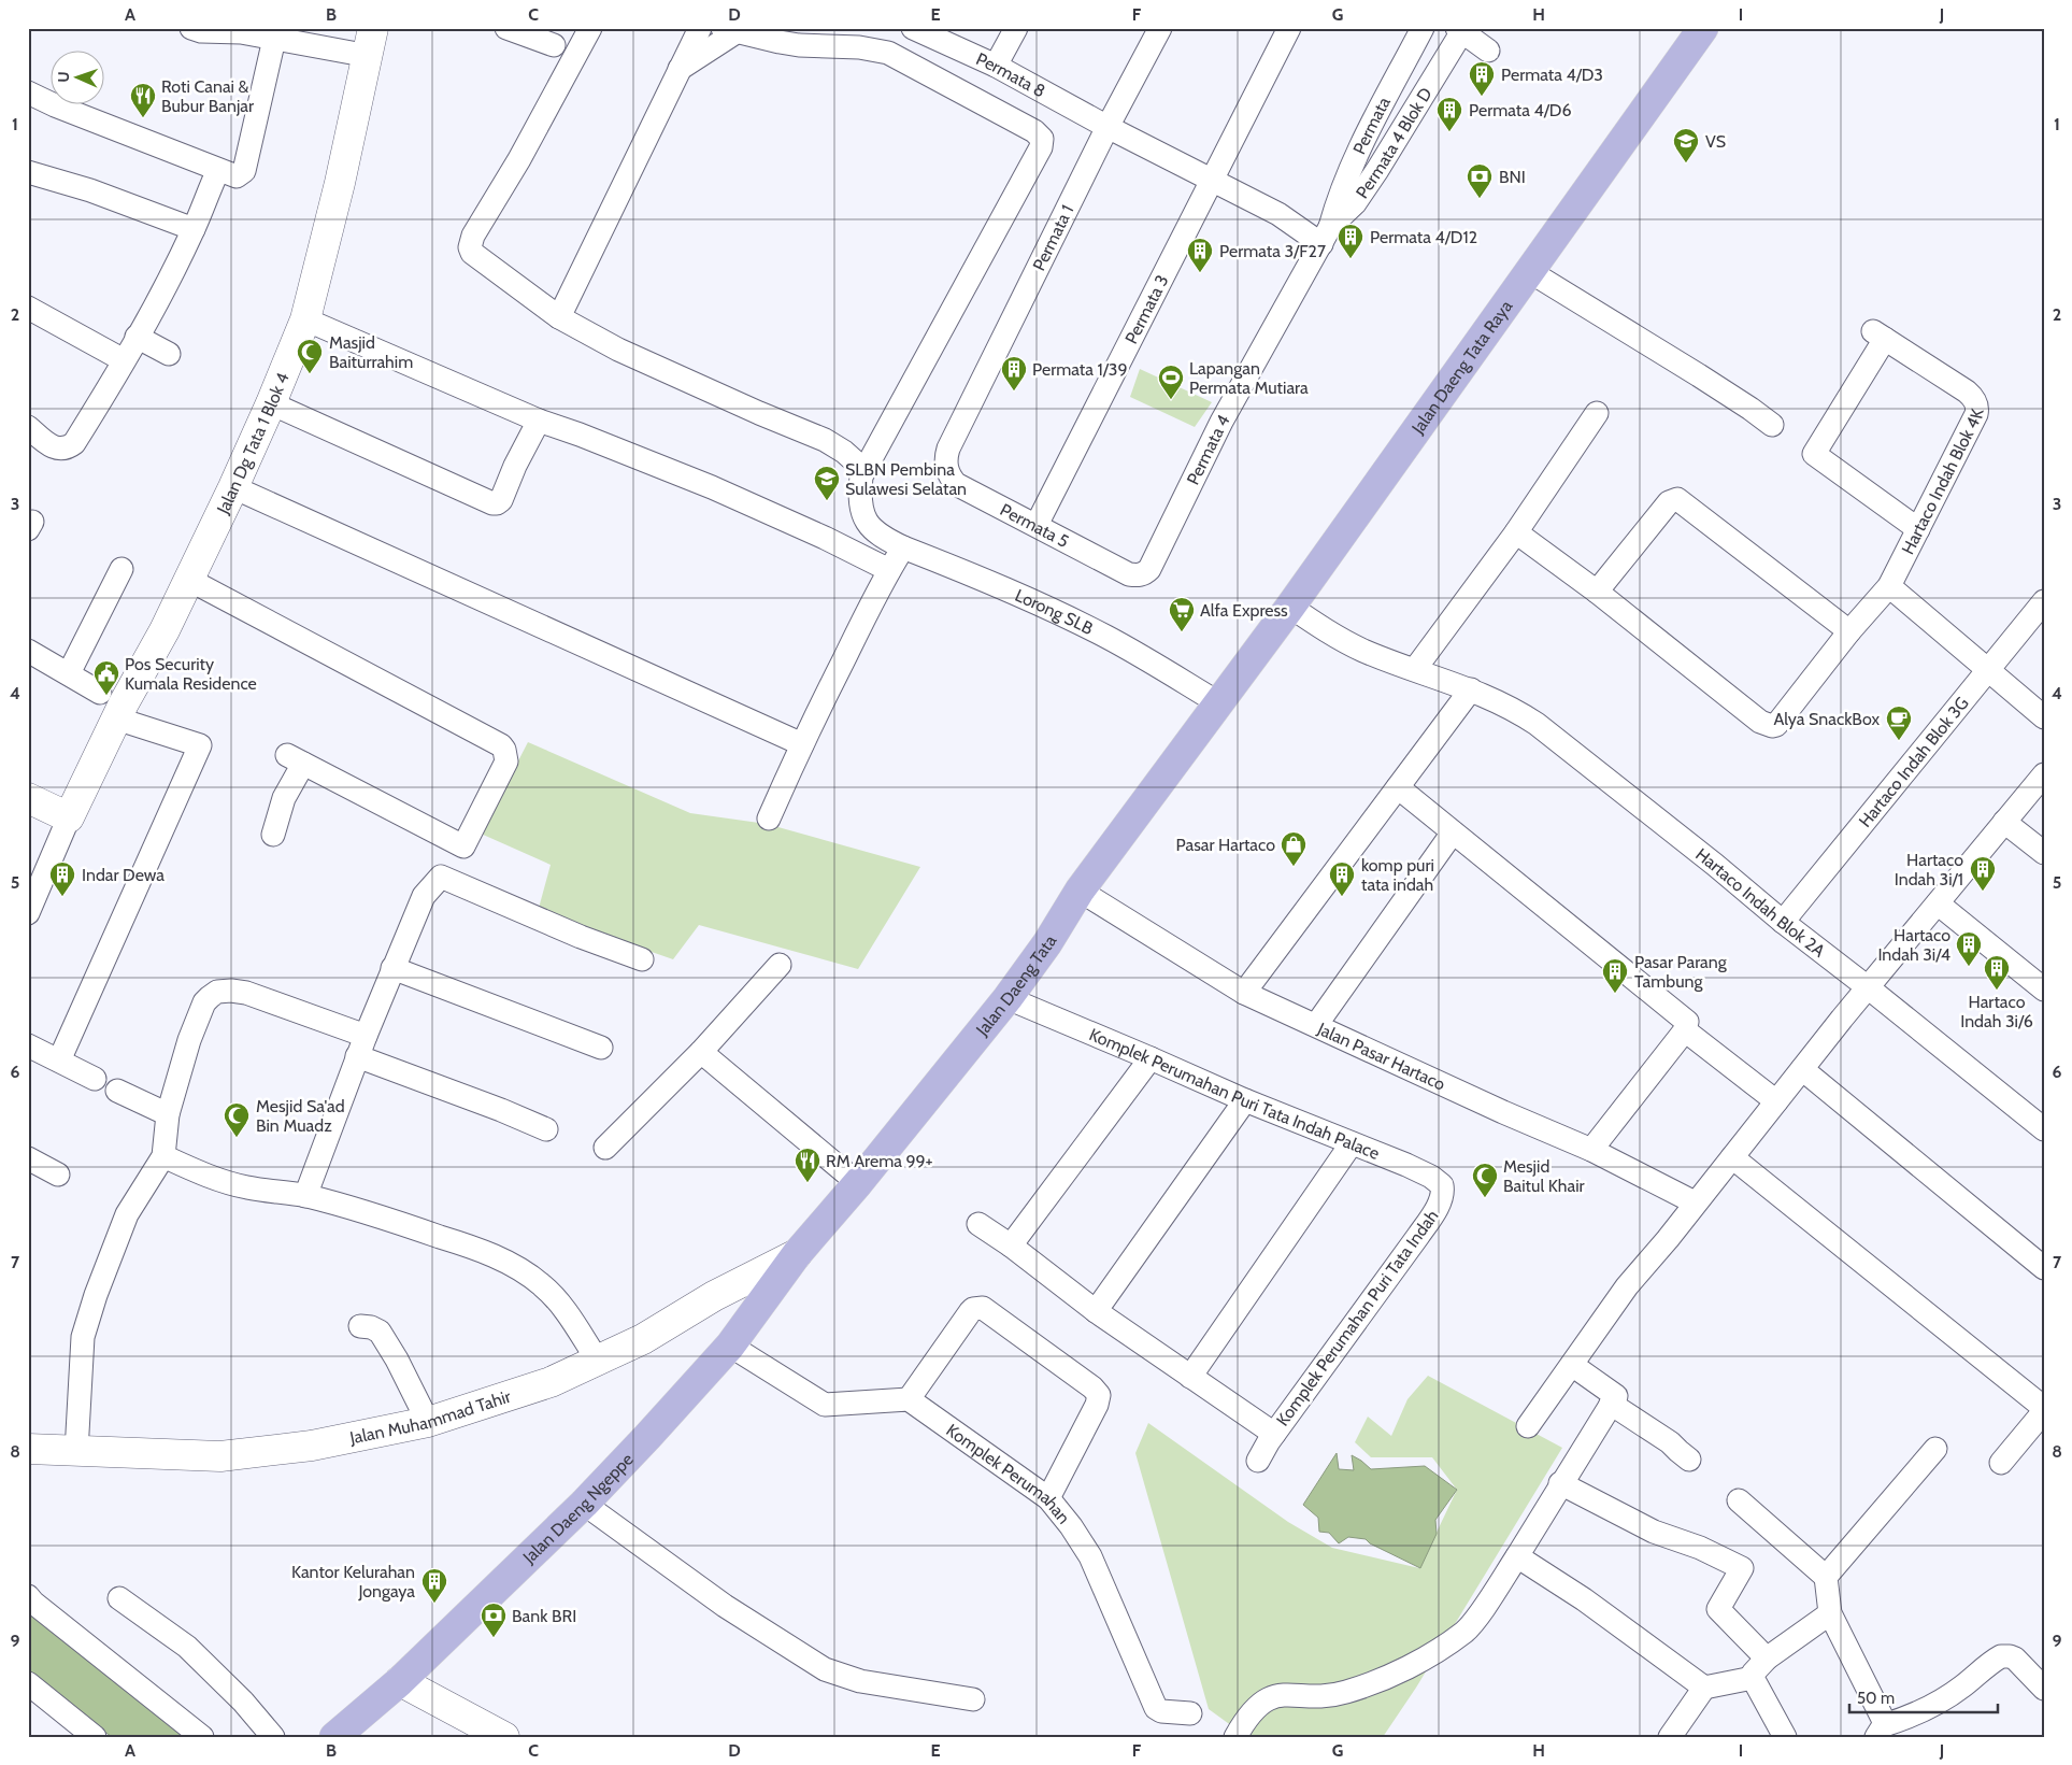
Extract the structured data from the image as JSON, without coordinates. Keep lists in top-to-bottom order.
{
  "streets": {
    "main road": [
      "Jalan Daeng Tata Raya",
      "Jalan Dg Tata 1 Blok 4",
      "Jalan Daeng Tata",
      "Jalan Muhammad Tahir",
      "Jalan Daeng Ngeppe"
    ],
    "street": [
      "Permata 8",
      "Permata",
      "Permata 4 Blok D",
      "Permata 1",
      "Permata 3",
      "Permata 4",
      "Hartaco Indah Blok 4K",
      "Permata 5",
      "Lorong SLB",
      "Hartaco Indah Blok 3G",
      "Hartaco Indah Blok 2A",
      "Jalan Pasar Hartaco",
      "Komplek Perumahan Puri Tata Indah Palace",
      "Komplek Perumahan Puri Tata Indah",
      "Komplek Perumahan"
    ]
  },
  "crossings": [
    ["Permata 8", "Permata 1"],
    ["Permata", "Permata 4 Blok D"],
    ["Permata", "Permata 4"],
    ["Permata 4 Blok D", "Permata 4"],
    ["Permata 1", "Permata 5"],
    ["Permata 3", "Permata 5"],
    ["Jalan Daeng Tata Raya", "Lorong SLB"],
    ["Jalan Daeng Tata Raya", "Hartaco Indah Blok 2A"],
    ["Jalan Daeng Tata Raya", "Jalan Daeng Tata"],
    ["Permata 4", "Permata 5"],
    ["Lorong SLB", "Jalan Daeng Tata"],
    ["Hartaco Indah Blok 3G", "Hartaco Indah Blok 2A"],
    ["Jalan Daeng Tata", "Jalan Pasar Hartaco"],
    ["Jalan Daeng Tata", "Komplek Perumahan Puri Tata Indah Palace"],
    ["Jalan Daeng Tata", "Jalan Muhammad Tahir"],
    ["Jalan Daeng Tata", "Jalan Daeng Ngeppe"],
    ["Komplek Perumahan Puri Tata Indah Palace", "Komplek Perumahan Puri Tata Indah"],
    ["Jalan Muhammad Tahir", "Jalan Daeng Ngeppe"]
  ],
  "places": {
    "building": [
      "Permata 4/D3",
      "Permata 4/D6",
      "Permata 4/D12",
      "Permata 3/F27",
      "Permata 1/39",
      "Hartaco Indah 3i/1",
      "Indar Dewa",
      "komp puri tata indah",
      "Hartaco Indah 3i/4",
      "Hartaco Indah 3i/6",
      "Pasar Parang Tambung",
      "Kantor Kelurahan Jongaya"
    ],
    "restaurant": ["Roti Canai & Bubur Banjar", "RM Arema 99+"],
    "school or university": ["VS", "SLBN Pembina Sulawesi Selatan"],
    "bank": ["BNI", "Bank BRI"],
    "mosque": ["Masjid Baiturrahim", "Mesjid Sa'ad Bin Muadz", "Mesjid Baitul Khair"],
    "sports": ["Lapangan Permata Mutiara"],
    "supermarket": ["Alfa Express"],
    "public building": ["Pos Security Kumala Residence"],
    "cafe": ["Alya SnackBox"],
    "shop": ["Pasar Hartaco"]
  },
  "scale_bar": "50 m",
  "north": "left",
  "grid": {
    "columns": [
      "A",
      "B",
      "C",
      "D",
      "E",
      "F",
      "G",
      "H",
      "I",
      "J"
    ],
    "rows": [
      "1",
      "2",
      "3",
      "4",
      "5",
      "6",
      "7",
      "8",
      "9"
    ]
  }
}
